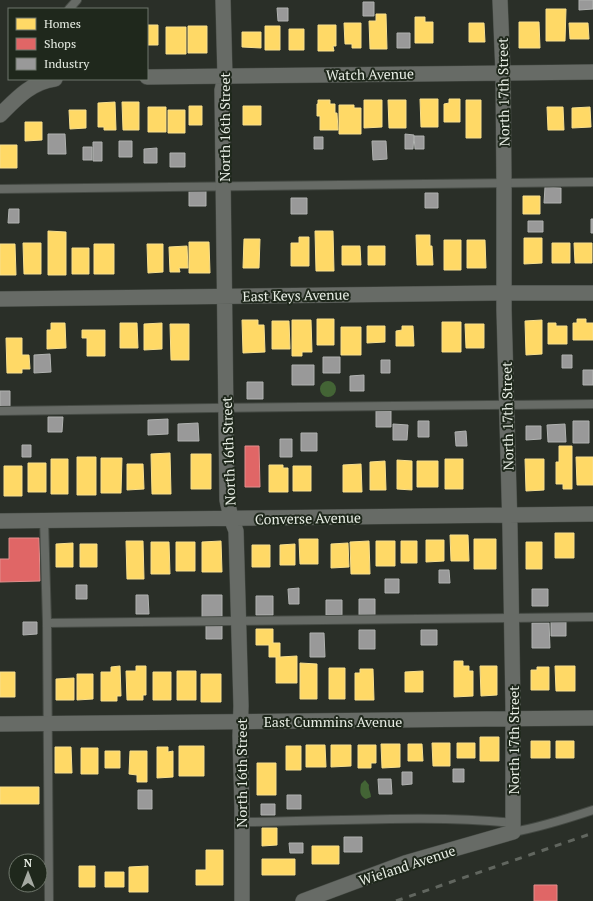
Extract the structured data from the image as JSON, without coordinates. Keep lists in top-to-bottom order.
{
  "streets": {
    "street": [
      "Watch Avenue",
      "North 17th Street",
      "North 16th Street",
      "East Keys Avenue",
      "Converse Avenue",
      "East Cummins Avenue",
      "Wieland Avenue"
    ]
  },
  "crossings": [
    ["Watch Avenue", "North 17th Street"],
    ["Watch Avenue", "North 16th Street"],
    ["North 17th Street", "East Keys Avenue"],
    ["North 17th Street", "Converse Avenue"],
    ["North 17th Street", "East Cummins Avenue"],
    ["North 17th Street", "Wieland Avenue"],
    ["North 16th Street", "East Keys Avenue"],
    ["North 16th Street", "Converse Avenue"],
    ["North 16th Street", "East Cummins Avenue"]
  ],
  "legend": ["Homes", "Shops", "Industry"],
  "north": "top"
}
